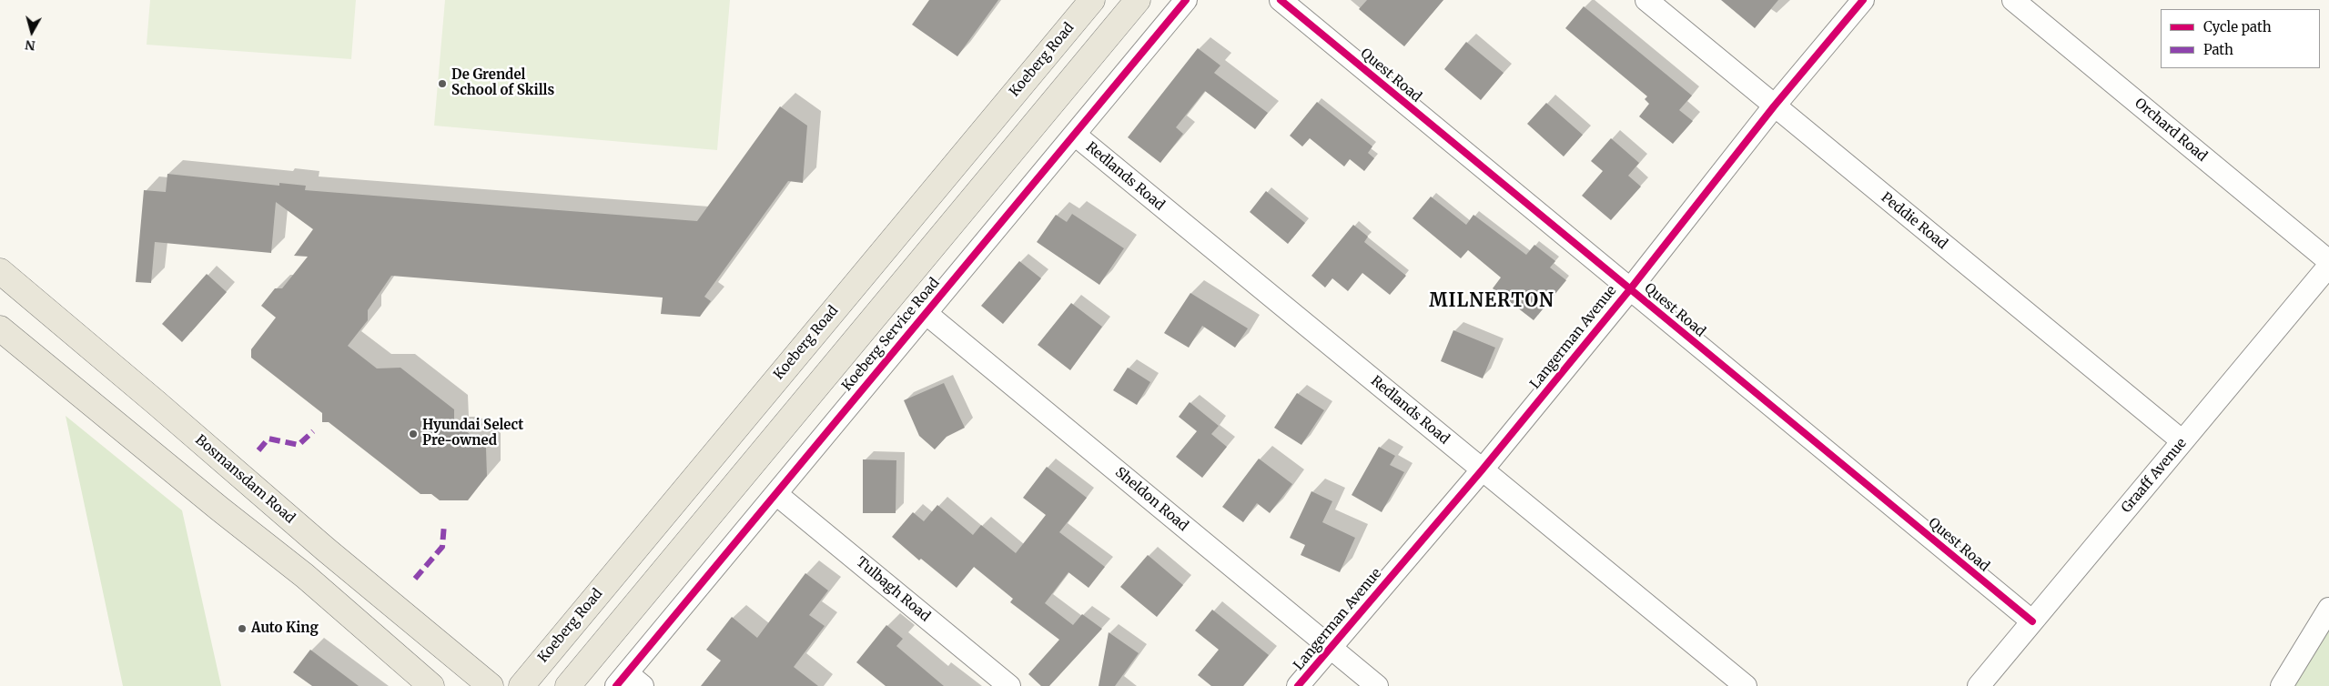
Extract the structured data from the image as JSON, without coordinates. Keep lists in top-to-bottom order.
{
  "streets": {
    "main road": ["Koeberg Road", "Bosmansdam Road"],
    "street": [
      "Quest Road",
      "Orchard Road",
      "Redlands Road",
      "Peddie Road",
      "Koeberg Service Road",
      "Langerman Avenue",
      "Graaff Avenue",
      "Sheldon Road",
      "Tulbagh Road"
    ]
  },
  "crossings": [
    ["Quest Road", "Langerman Avenue"],
    ["Quest Road", "Graaff Avenue"],
    ["Redlands Road", "Koeberg Service Road"],
    ["Redlands Road", "Langerman Avenue"],
    ["Peddie Road", "Langerman Avenue"],
    ["Peddie Road", "Graaff Avenue"],
    ["Koeberg Service Road", "Sheldon Road"],
    ["Koeberg Service Road", "Tulbagh Road"],
    ["Langerman Avenue", "Sheldon Road"]
  ],
  "districts": ["MILNERTON"],
  "places": ["De Grendel School of Skills", "Hyundai Select Pre-owned", "Auto King"],
  "legend": ["Cycle path", "Path"],
  "north": "bottom"
}
